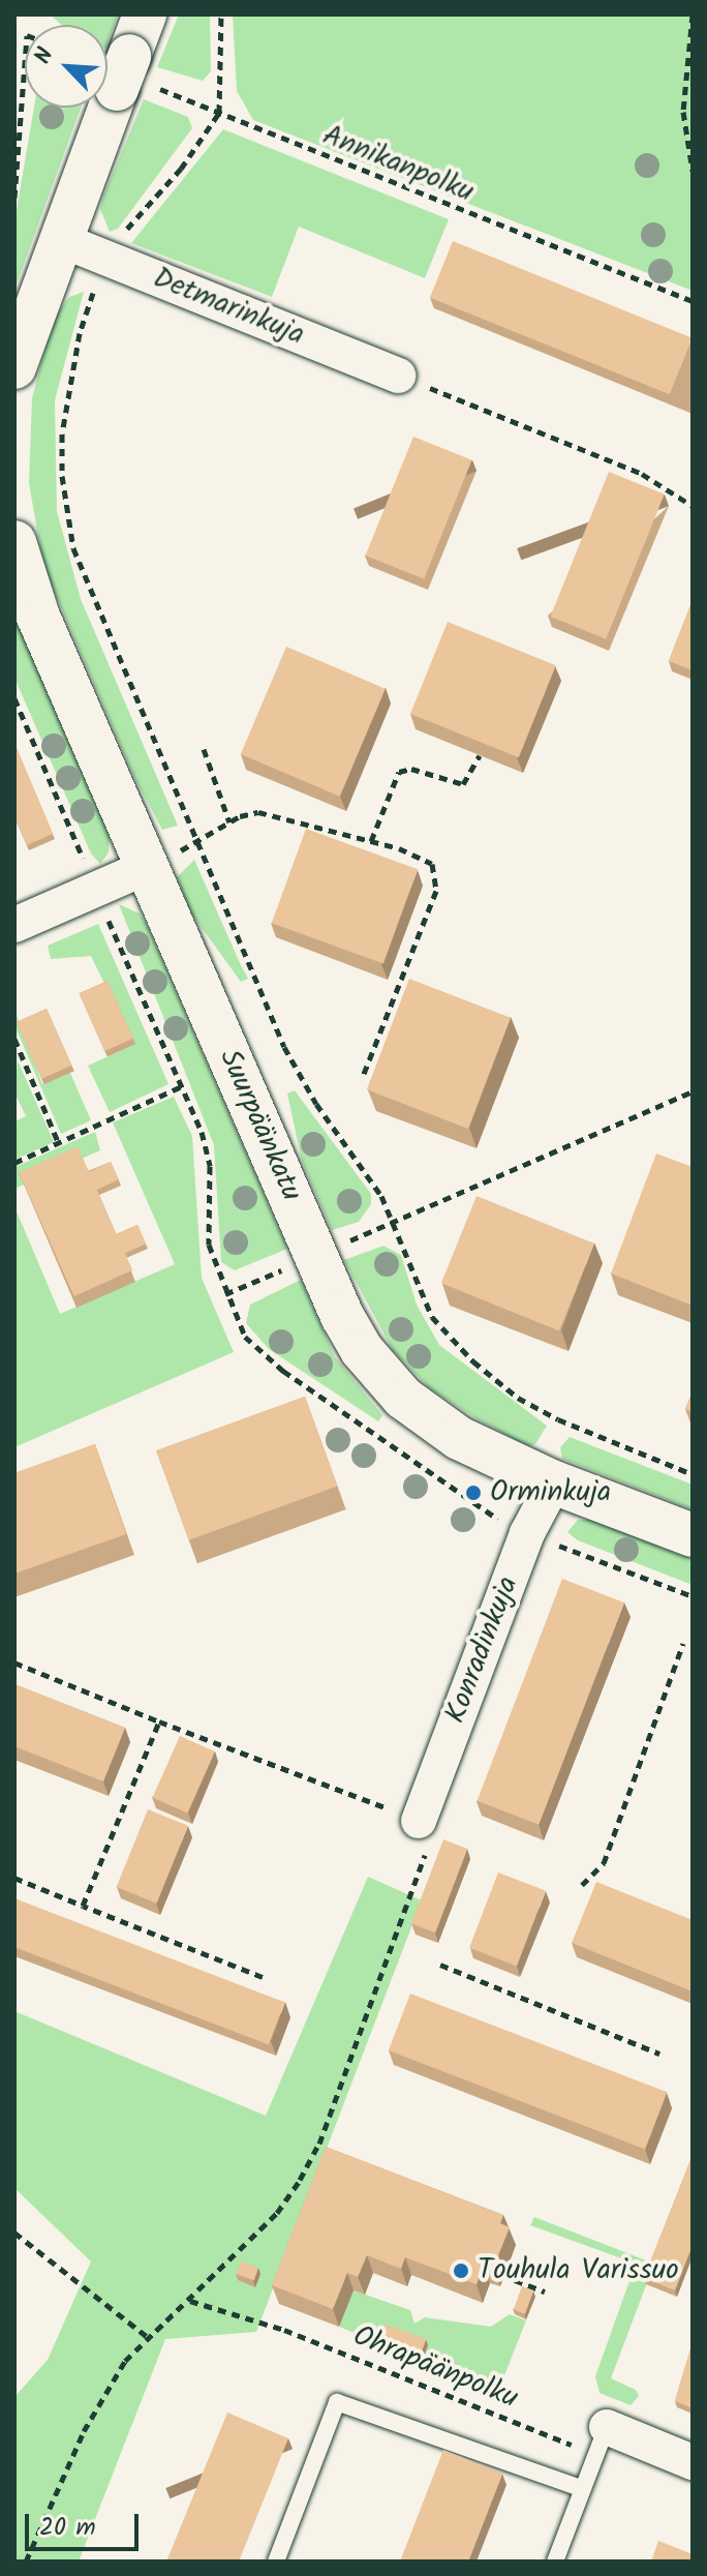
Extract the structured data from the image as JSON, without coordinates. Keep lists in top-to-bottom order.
{
  "streets": {
    "street": ["Detmarinkuja", "Suurpäänkatu", "Konradinkuja"],
    "path": ["Annikanpolku", "Ohrapäänpolku"]
  },
  "crossings": [
    ["Suurpäänkatu", "Konradinkuja"]
  ],
  "places": ["Orminkuja", "Touhula Varissuo"],
  "scale_bar": "20 m",
  "north": "top left"
}
